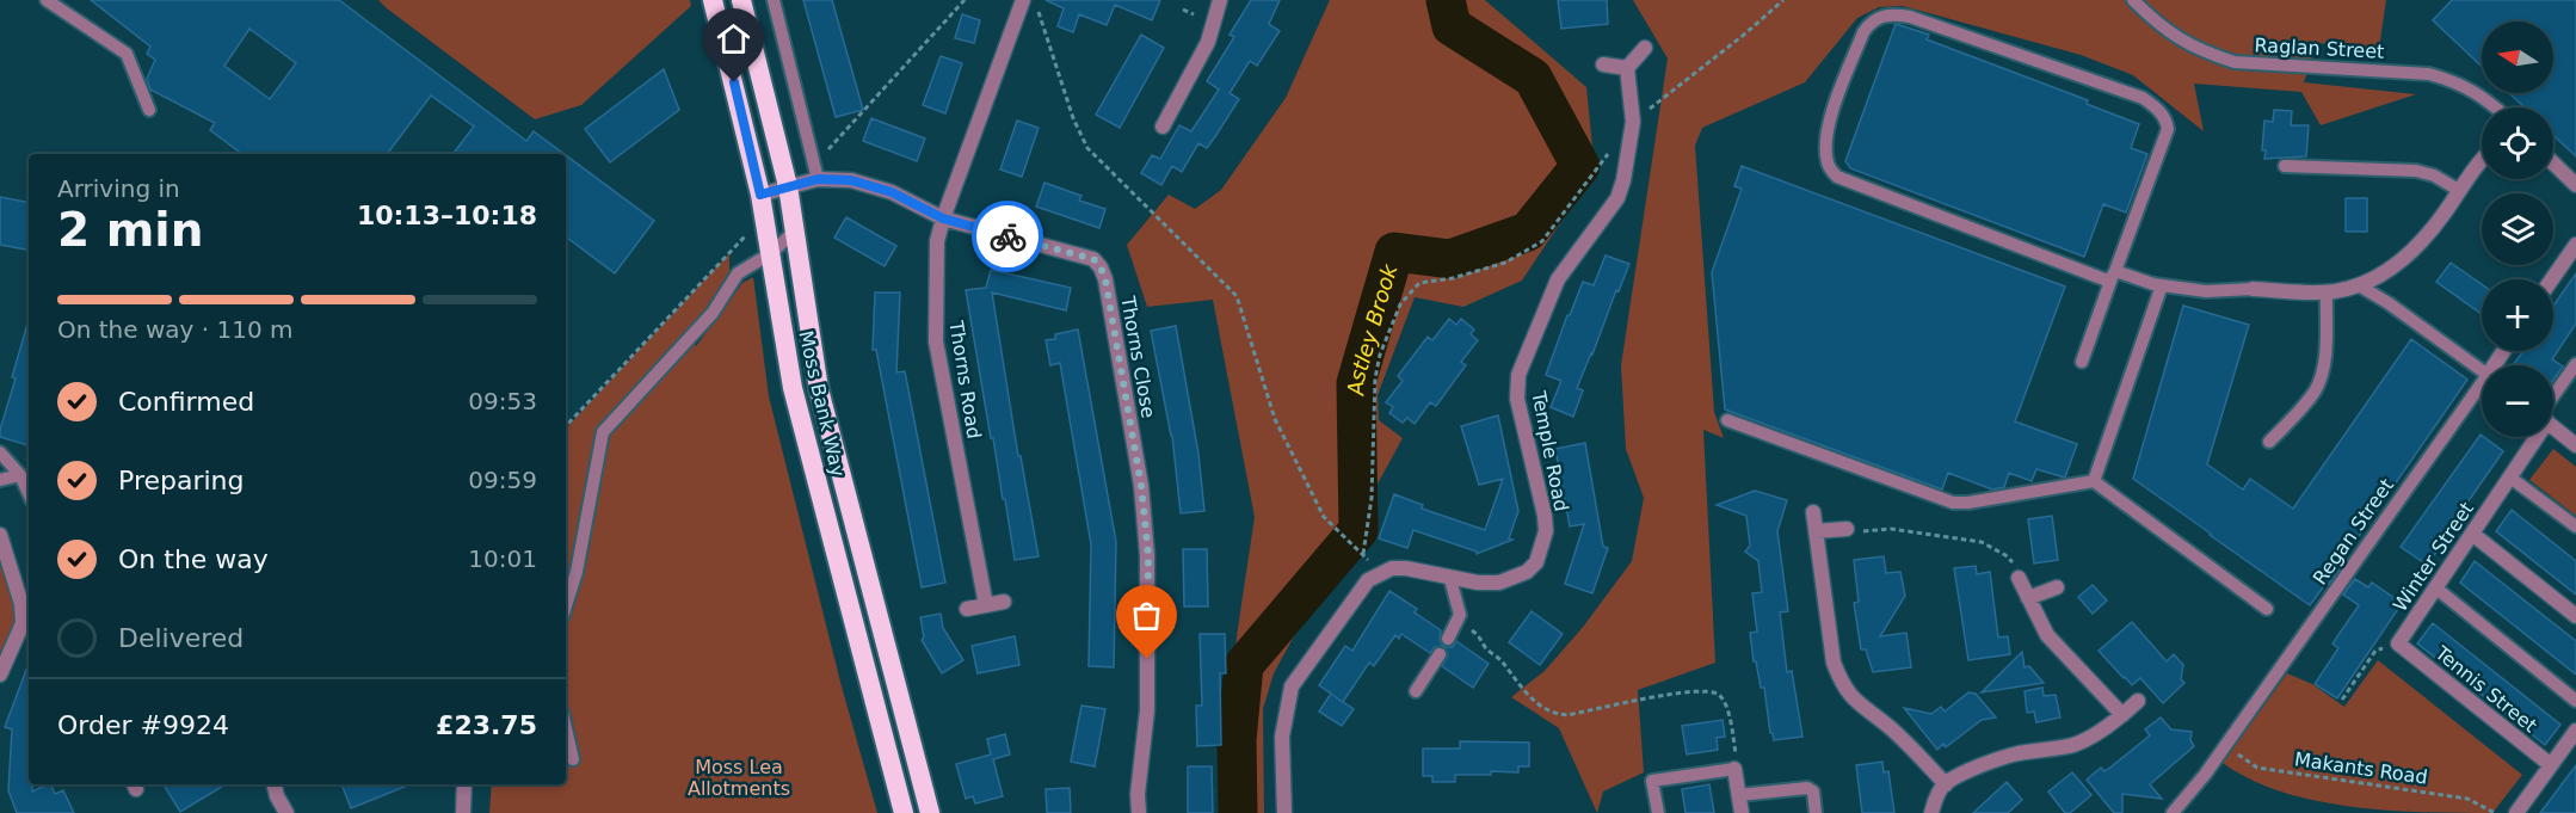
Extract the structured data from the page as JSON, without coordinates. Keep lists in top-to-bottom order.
{
  "streets": {
    "highway": ["Moss Bank Way"],
    "street": [
      "Thorns Close",
      "Thorns Road",
      "Temple Road",
      "Winter Street",
      "Tennis Street"
    ],
    "lane": ["Raglan Street", "Regan Street"],
    "path": ["Makants Road"]
  },
  "crossings": [
    ["Thorns Close", "Thorns Road"],
    ["Thorns Close", "Moss Bank Way"],
    ["Regan Street", "Makants Road"],
    ["Winter Street", "Tennis Street"]
  ],
  "water": ["Astley Brook"],
  "parks": ["Moss Lea Allotments"],
  "north": "left",
  "page": {
    "map_buttons": ["+", "−"],
    "heading": ["2 min", "Arriving in", "10:13–10:18"],
    "panel": ["Order #9924", "£23.75"],
    "bar": "On the way · 110 m",
    "list": [
      ["Confirmed", "09:53"],
      ["Preparing", "09:59"],
      ["On the way", "10:01"],
      "Delivered"
    ]
  }
}
